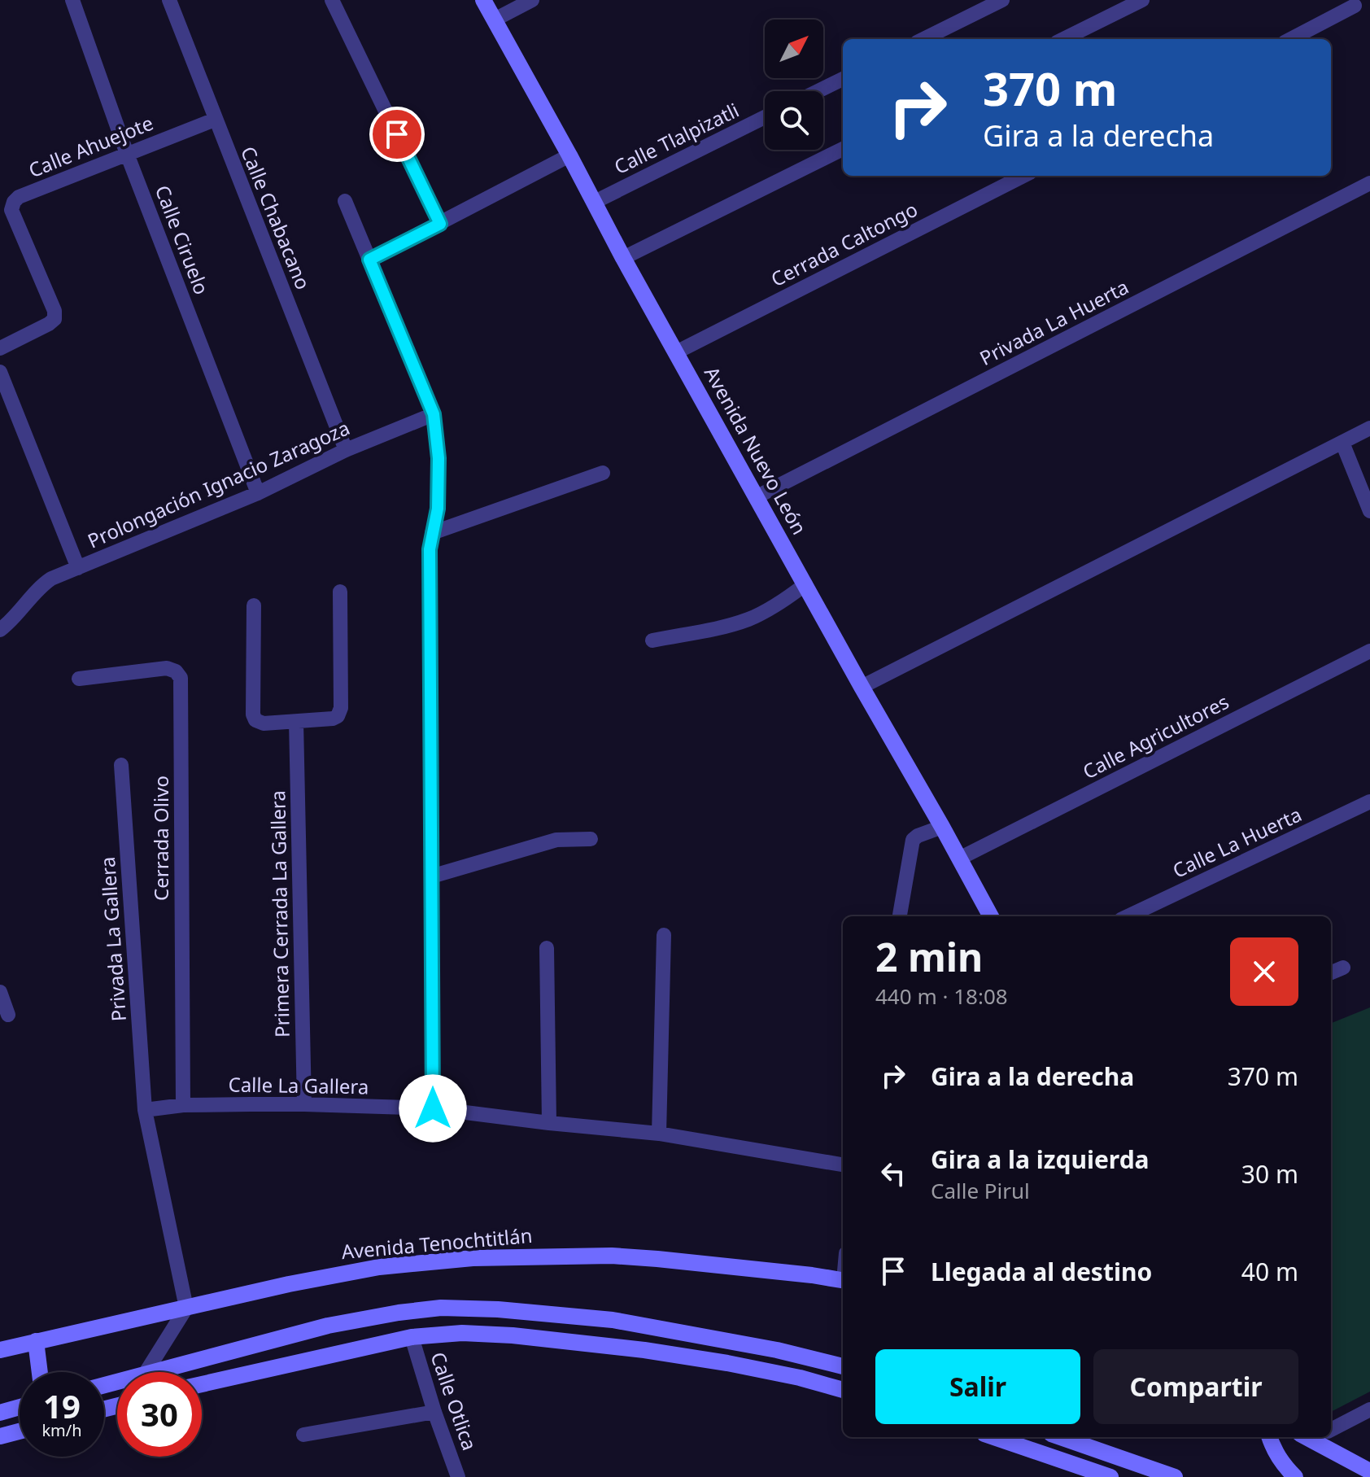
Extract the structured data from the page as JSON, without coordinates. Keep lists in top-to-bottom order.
{
  "streets": {
    "street": [
      "Calle Tlalpizatli",
      "Calle Ahuejote",
      "Calle Chabacano",
      "Calle Ciruelo",
      "Cerrada Caltongo",
      "Privada La Huerta",
      "Avenida Nuevo León",
      "Prolongación Ignacio Zaragoza",
      "Calle Agricultores",
      "Cerrada Olivo",
      "Calle La Huerta",
      "Primera Cerrada La Gallera",
      "Privada La Gallera",
      "Calle La Gallera",
      "Avenida Tenochtitlán",
      "Calle Otlica"
    ]
  },
  "crossings": [
    ["Calle Tlalpizatli", "Avenida Nuevo León"],
    ["Calle Ahuejote", "Calle Chabacano"],
    ["Calle Ahuejote", "Calle Ciruelo"],
    ["Calle Chabacano", "Prolongación Ignacio Zaragoza"],
    ["Calle Ciruelo", "Prolongación Ignacio Zaragoza"],
    ["Cerrada Caltongo", "Avenida Nuevo León"],
    ["Privada La Huerta", "Avenida Nuevo León"],
    ["Avenida Nuevo León", "Calle Agricultores"],
    ["Cerrada Olivo", "Calle La Gallera"],
    ["Primera Cerrada La Gallera", "Calle La Gallera"],
    ["Privada La Gallera", "Calle La Gallera"]
  ],
  "north": "top right",
  "page": {
    "turn": ["370 m", "Gira a la derecha"],
    "heading": ["2 min", "440 m · 18:08"],
    "list": [
      {
        "name": "Gira a la derecha",
        "value": "370 m"
      },
      {
        "name": "Gira a la izquierda",
        "note": "Calle Pirul",
        "value": "30 m"
      },
      {
        "name": "Llegada al destino",
        "value": "40 m"
      }
    ],
    "buttons": ["Salir", "Compartir"],
    "speed": "19 km/h",
    "limit": "30"
  }
}
